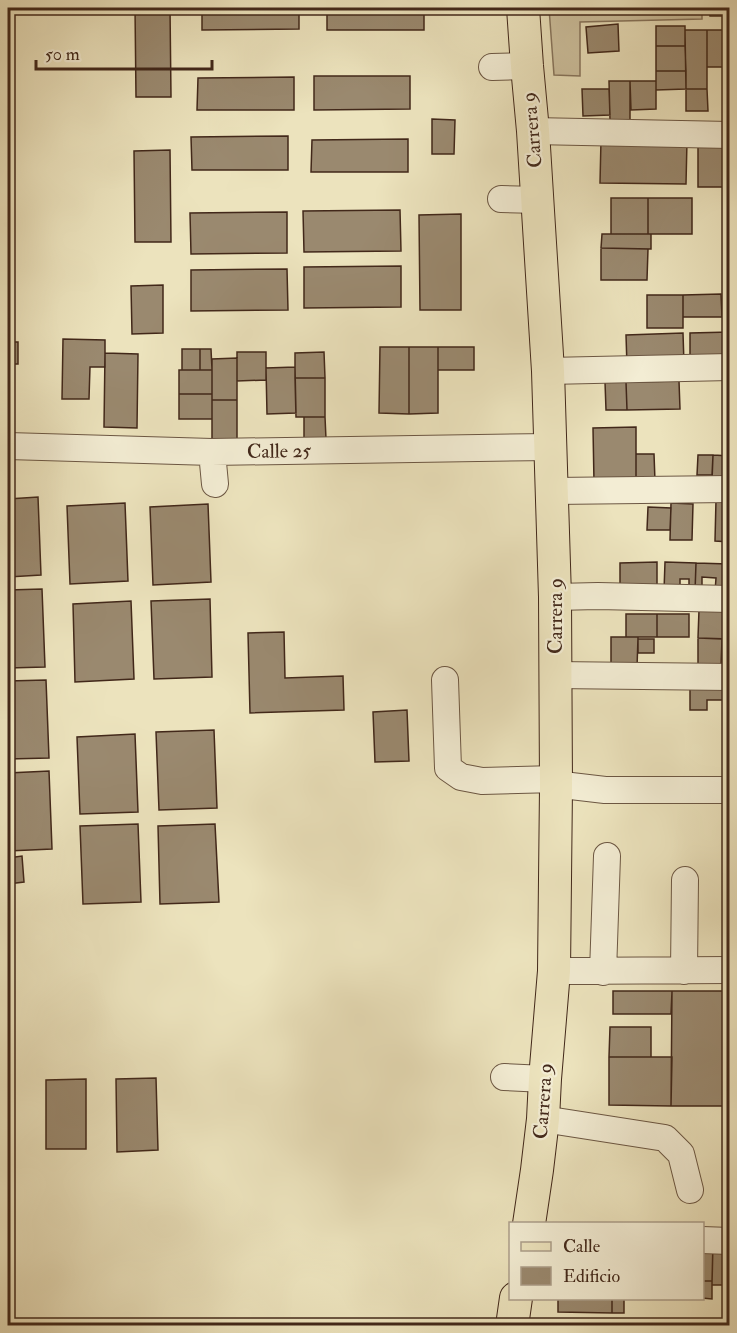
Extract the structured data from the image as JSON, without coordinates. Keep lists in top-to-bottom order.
{
  "streets": {
    "main road": ["Carrera 9"],
    "street": ["Calle 25"]
  },
  "crossings": [
    ["Carrera 9", "Calle 25"]
  ],
  "legend": ["Calle", "Edificio"],
  "scale_bar": "50 m"
}
